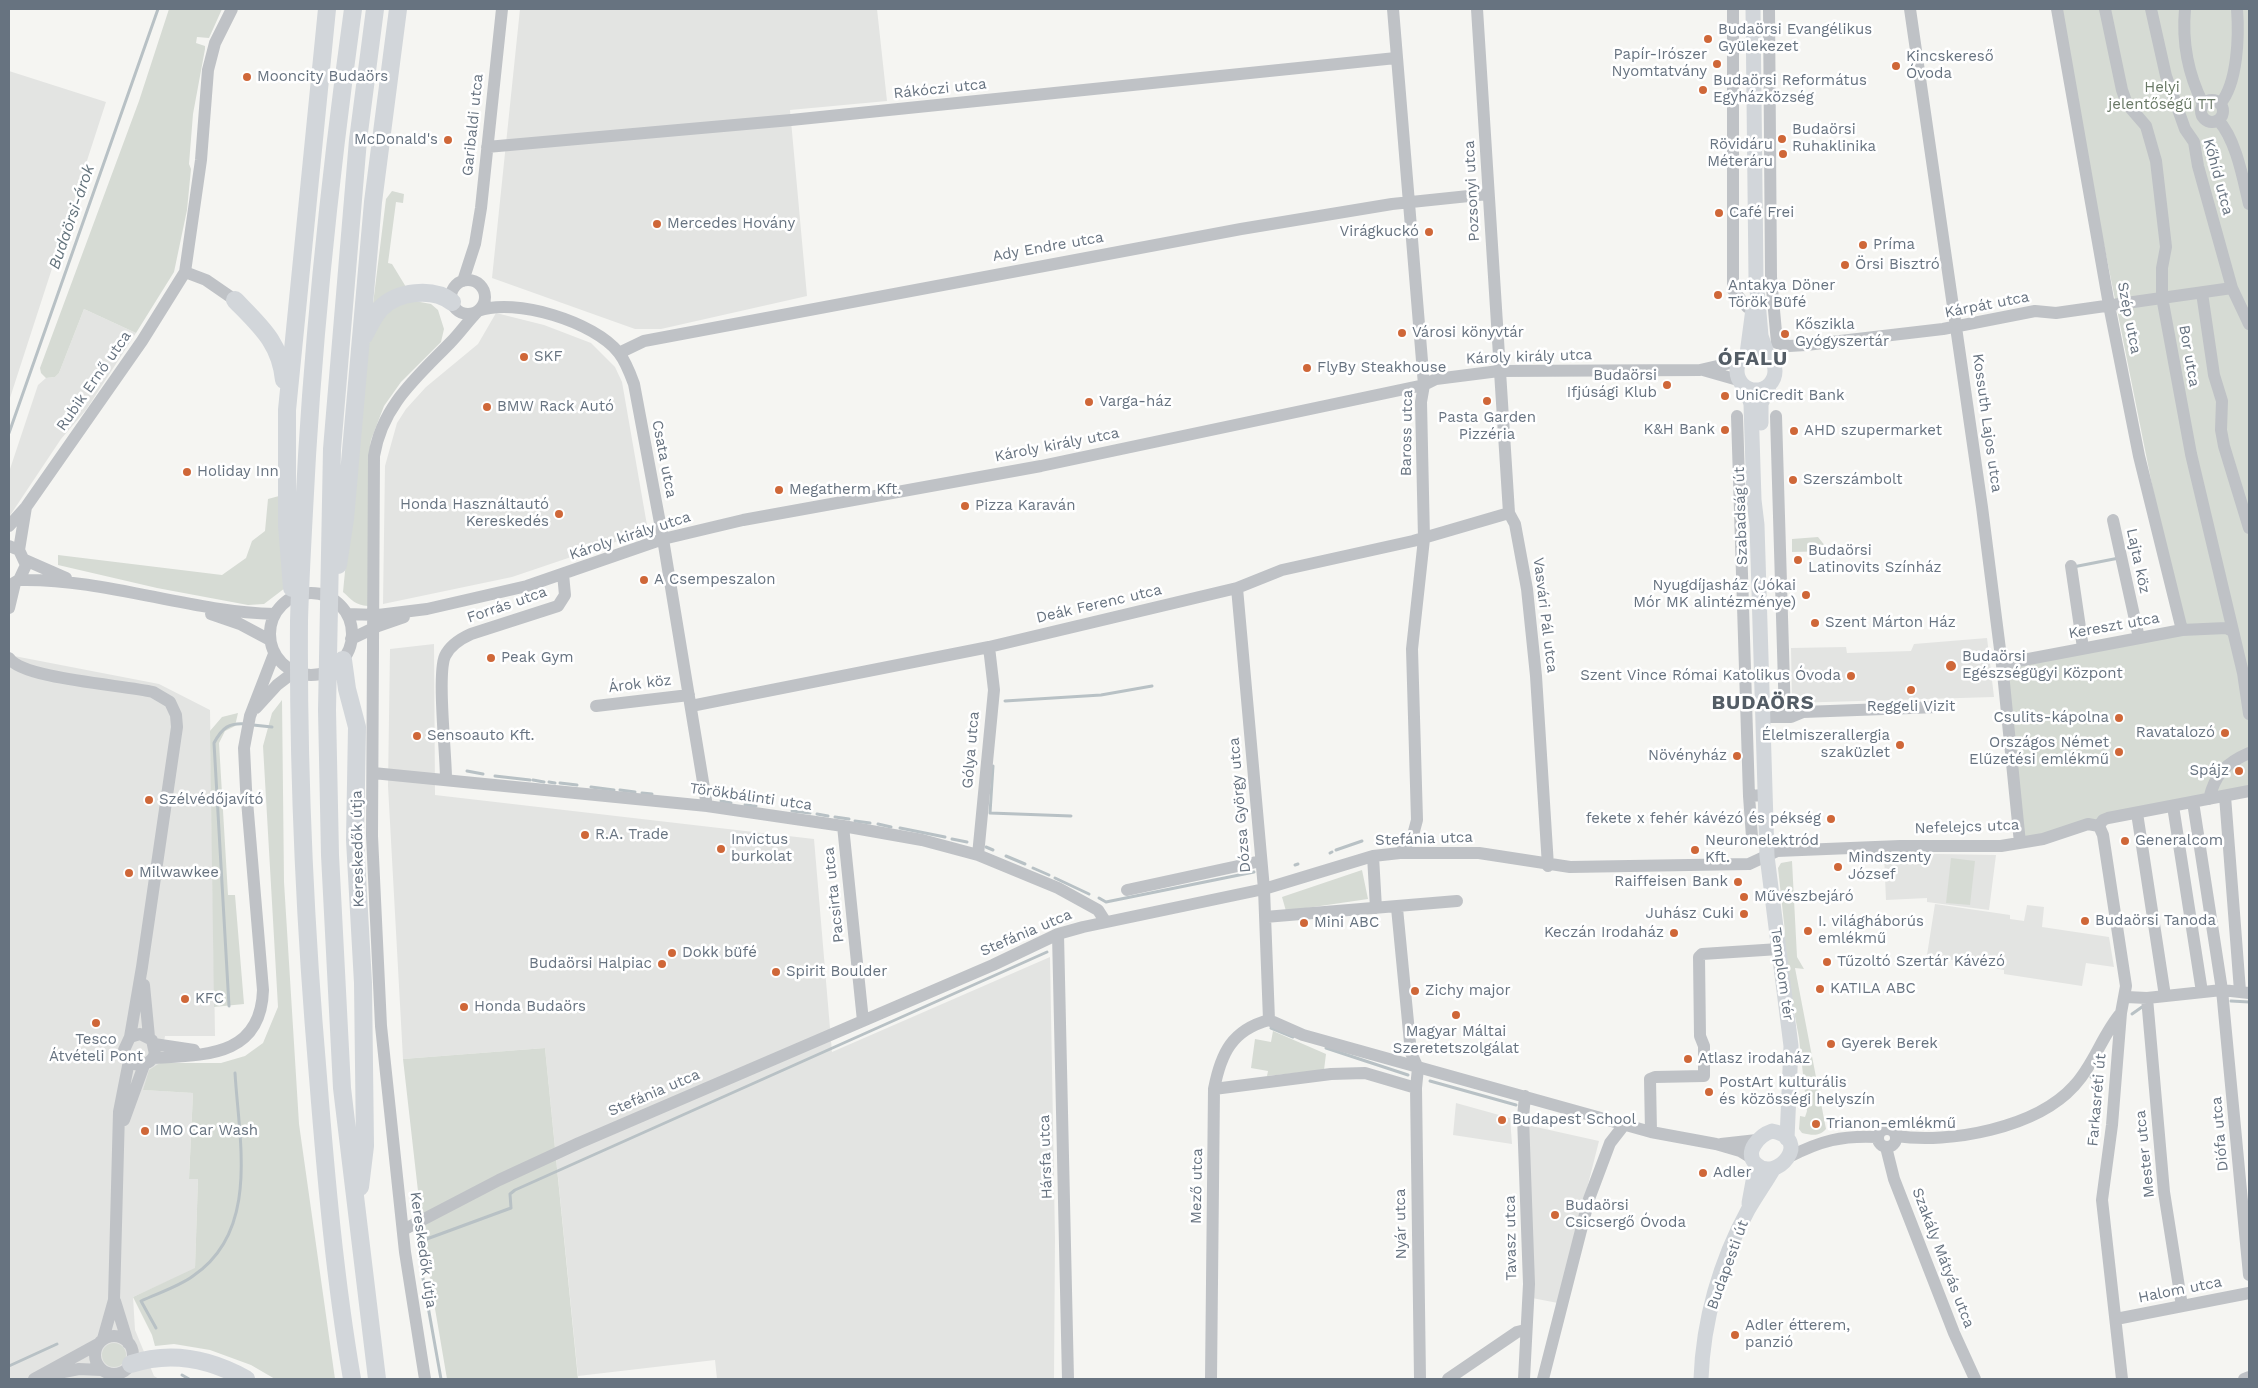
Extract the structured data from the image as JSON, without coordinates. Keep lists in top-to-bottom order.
{
  "streets": {
    "main road": ["Szabadság út", "Templom tér", "Budapesti út"],
    "street": [
      "Rákóczi utca",
      "Garibaldi utca",
      "Kőhíd utca",
      "Pozsonyi utca",
      "Ady Endre utca",
      "Kárpát utca",
      "Szép utca",
      "Bor utca",
      "Károly király utca",
      "Rubik Ernő utca",
      "Kossuth Lajos utca",
      "Baross utca",
      "Csata utca",
      "Lajta köz",
      "Deák Ferenc utca",
      "Forrás utca",
      "Vasvári Pál utca",
      "Kereszt utca",
      "Árok köz",
      "Gólya utca",
      "Törökbálinti utca",
      "Dózsa György utca",
      "Nefelejcs utca",
      "Stefánia utca",
      "Kereskedők útja",
      "Pacsirta utca",
      "Farkasréti út",
      "Diófa utca",
      "Mester utca",
      "Hársfa utca",
      "Mező utca",
      "Nyár utca",
      "Tavasz utca",
      "Szakály Mátyás utca",
      "Halom utca"
    ]
  },
  "crossings": [
    ["Rákóczi utca", "Garibaldi utca"],
    ["Rákóczi utca", "Baross utca"],
    ["Garibaldi utca", "Csata utca"],
    ["Garibaldi utca", "Kereskedők útja"],
    ["Kőhíd utca", "Kárpát utca"],
    ["Pozsonyi utca", "Ady Endre utca"],
    ["Pozsonyi utca", "Károly király utca"],
    ["Pozsonyi utca", "Vasvári Pál utca"],
    ["Ady Endre utca", "Baross utca"],
    ["Ady Endre utca", "Csata utca"],
    ["Kárpát utca", "Szép utca"],
    ["Kárpát utca", "Bor utca"],
    ["Kárpát utca", "Kossuth Lajos utca"],
    ["Szép utca", "Kereszt utca"],
    ["Bor utca", "Kereszt utca"],
    ["Károly király utca", "Baross utca"],
    ["Károly király utca", "Csata utca"],
    ["Károly király utca", "Szabadság út"],
    ["Károly király utca", "Forrás utca"],
    ["Károly király utca", "Vasvári Pál utca"],
    ["Kossuth Lajos utca", "Kereszt utca"],
    ["Kossuth Lajos utca", "Nefelejcs utca"],
    ["Baross utca", "Deák Ferenc utca"],
    ["Baross utca", "Stefánia utca"],
    ["Csata utca", "Deák Ferenc utca"],
    ["Csata utca", "Árok köz"],
    ["Csata utca", "Törökbálinti utca"],
    ["Csata utca", "Kereskedők útja"],
    ["Szabadság út", "Nefelejcs utca"],
    ["Szabadság út", "Stefánia utca"],
    ["Szabadság út", "Templom tér"],
    ["Lajta köz", "Kereszt utca"],
    ["Deák Ferenc utca", "Vasvári Pál utca"],
    ["Deák Ferenc utca", "Árok köz"],
    ["Deák Ferenc utca", "Gólya utca"],
    ["Deák Ferenc utca", "Dózsa György utca"],
    ["Forrás utca", "Törökbálinti utca"],
    ["Vasvári Pál utca", "Stefánia utca"],
    ["Gólya utca", "Törökbálinti utca"],
    ["Törökbálinti utca", "Stefánia utca"],
    ["Törökbálinti utca", "Kereskedők útja"],
    ["Törökbálinti utca", "Pacsirta utca"],
    ["Dózsa György utca", "Stefánia utca"],
    ["Dózsa György utca", "Mező utca"],
    ["Nefelejcs utca", "Stefánia utca"],
    ["Nefelejcs utca", "Templom tér"],
    ["Nefelejcs utca", "Farkasréti út"],
    ["Nefelejcs utca", "Diófa utca"],
    ["Stefánia utca", "Kereskedők útja"],
    ["Stefánia utca", "Pacsirta utca"],
    ["Stefánia utca", "Templom tér"],
    ["Stefánia utca", "Hársfa utca"],
    ["Templom tér", "Budapesti út"],
    ["Farkasréti út", "Halom utca"],
    ["Mester utca", "Halom utca"]
  ],
  "districts": ["ÓFALU", "BUDAÖRS"],
  "water": ["Budaörsi-árok"],
  "parks": ["Helyi jelentőségű TT"],
  "places": [
    "Budaörsi Evangélikus Gyülekezet",
    "Papír-Irószer Nyomtatvány",
    "Kincskereső Óvoda",
    "Mooncity Budaörs",
    "Budaörsi Református Egyházközség",
    "Budaörsi Ruhaklinika",
    "McDonald's",
    "Rövidáru Méteráru",
    "Café Frei",
    "Mercedes Hovány",
    "Virágkuckó",
    "Príma",
    "Örsi Bisztró",
    "Antakya Döner Török Büfé",
    "Városi könyvtár",
    "Kőszikla Gyógyszertár",
    "SKF",
    "FlyBy Steakhouse",
    "Budaörsi Ifjúsági Klub",
    "UniCredit Bank",
    "Pasta Garden Pizzéria",
    "Varga-ház",
    "BMW Rack Autó",
    "K&H Bank",
    "AHD szupermarket",
    "Holiday Inn",
    "Szerszámbolt",
    "Megatherm Kft.",
    "Pizza Karaván",
    "Honda Használtautó Kereskedés",
    "Budaörsi Latinovits Színház",
    "A Csempeszalon",
    "Nyugdíjasház (Jókai Mór MK alintézménye)",
    "Szent Márton Ház",
    "Peak Gym",
    "Budaörsi Egészségügyi Központ",
    "Szent Vince Római Katolikus Óvoda",
    "Reggeli Vizit",
    "Csulits-kápolna",
    "Ravatalozó",
    "Sensoauto Kft.",
    "Élelmiszerallergia szaküzlet",
    "Országos Német Elűzetési emlékmű",
    "Növényház",
    "Spájz",
    "Szélvédőjavító",
    "fekete x fehér kávézó és pékség",
    "R.A. Trade",
    "Generalcom",
    "Invictus burkolat",
    "Neuronelektród Kft.",
    "Mindszenty József",
    "Milwawkee",
    "Raiffeisen Bank",
    "Művészbejáró",
    "Juhász Cuki",
    "Budaörsi Tanoda",
    "Mini ABC",
    "I. világháborús emlékmű",
    "Keczán Irodaház",
    "Dokk büfé",
    "Tűzoltó Szertár Kávézó",
    "Budaörsi Halpiac",
    "Spirit Boulder",
    "KATILA ABC",
    "Zichy major",
    "KFC",
    "Honda Budaörs",
    "Magyar Máltai Szeretetszolgálat",
    "Tesco Átvételi Pont",
    "Gyerek Berek",
    "Atlasz irodaház",
    "PostArt kulturális és közösségi helyszín",
    "Budapest School",
    "Trianon-emlékmű",
    "IMO Car Wash",
    "Adler",
    "Budaörsi Csicsergő Óvoda",
    "Adler étterem, panzió"
  ]
}
